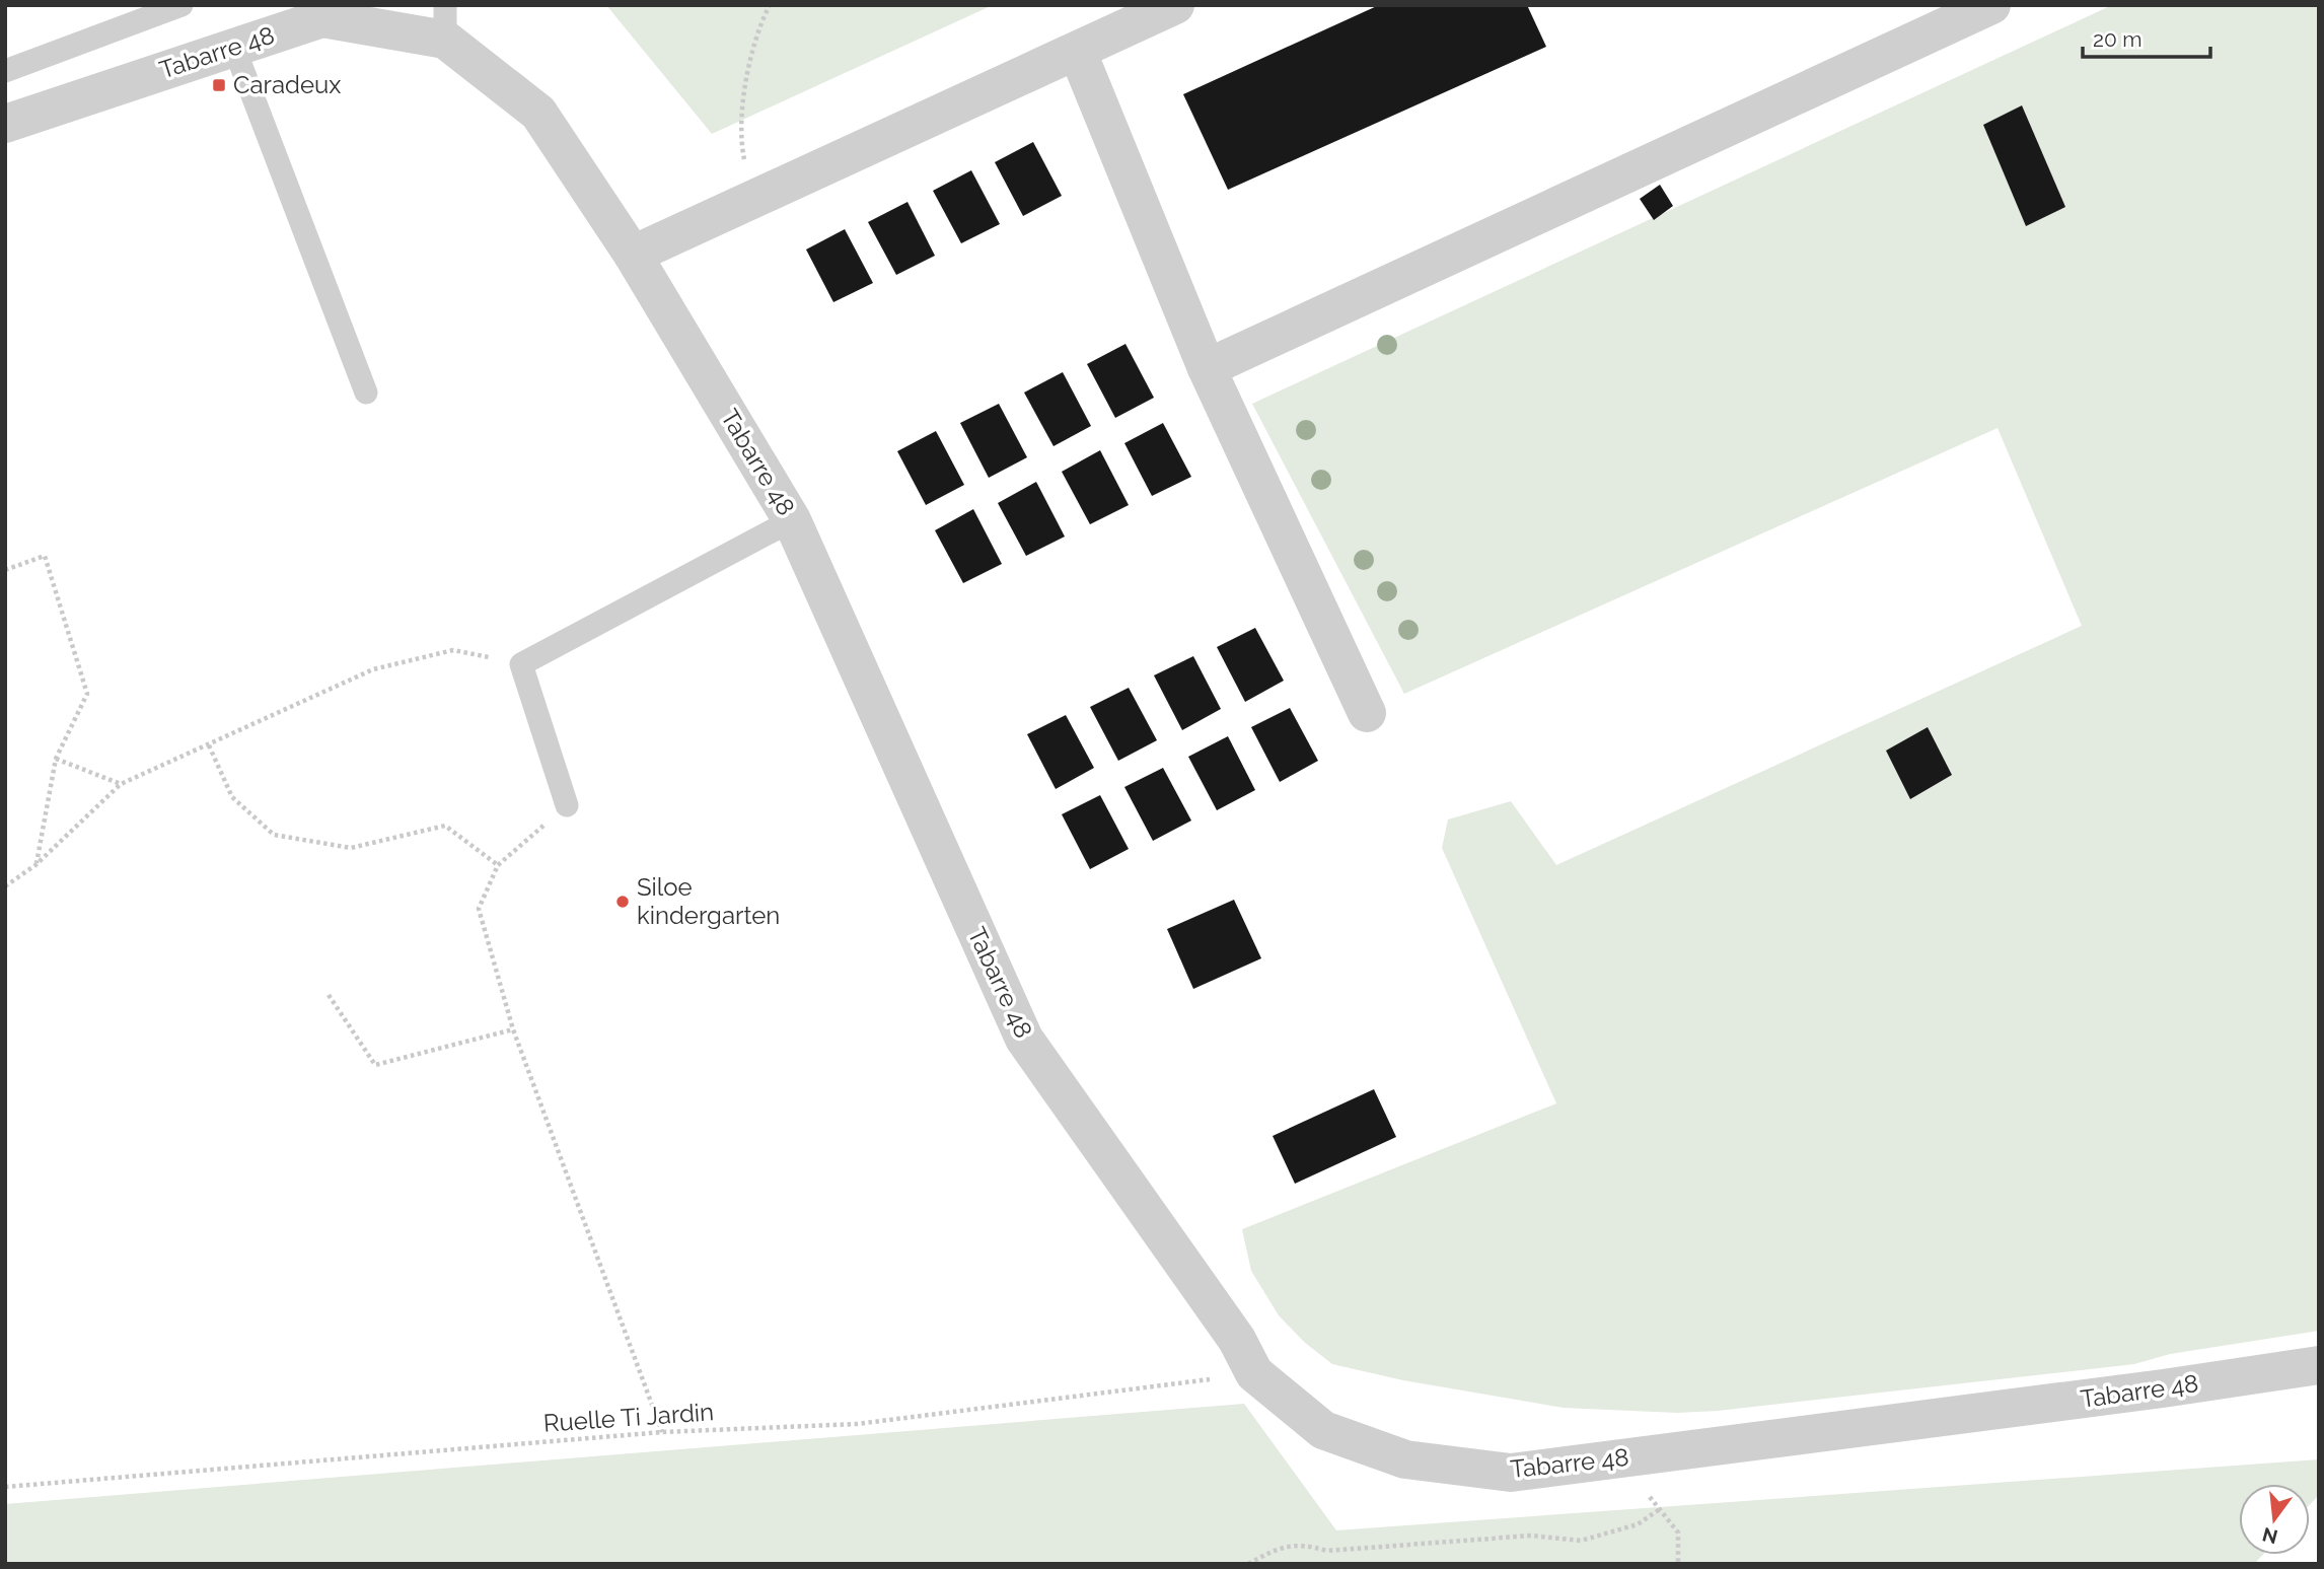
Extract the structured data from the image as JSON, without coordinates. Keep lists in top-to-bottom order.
{
  "streets": {
    "street": ["Tabarre 48"],
    "path": ["Ruelle Ti Jardin"]
  },
  "crossings": [
    ["Tabarre 48", "Ruelle Ti Jardin"]
  ],
  "places": {
    "transit": ["Caradeux"],
    "other": ["Siloe kindergarten"]
  },
  "scale_bar": "20 m",
  "north": "bottom"
}
